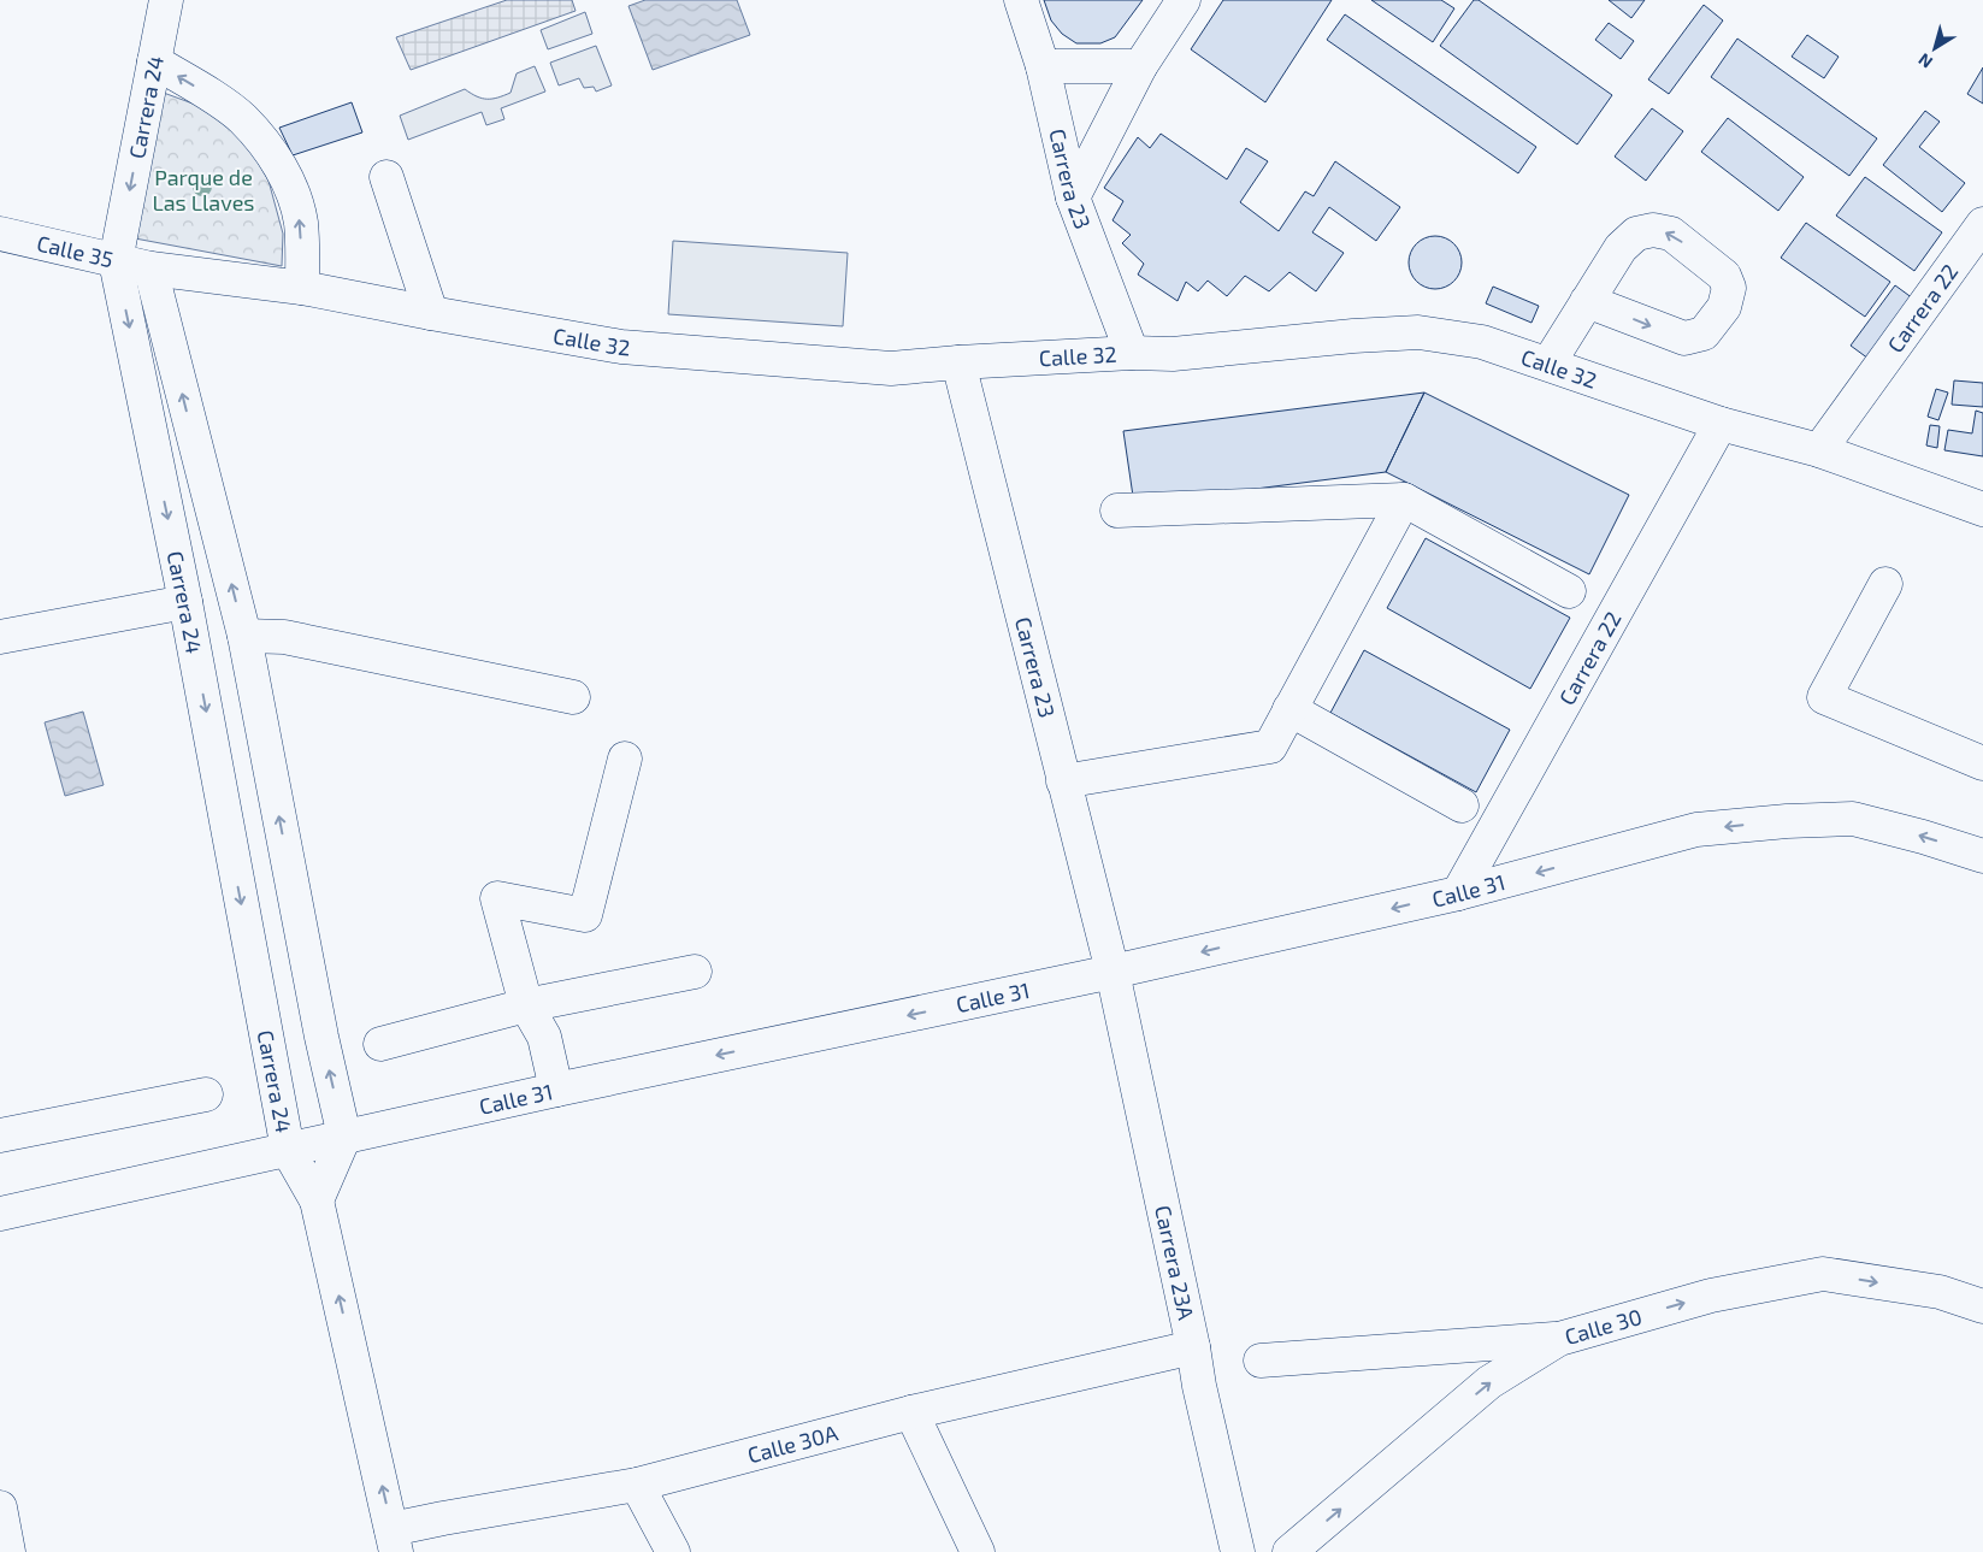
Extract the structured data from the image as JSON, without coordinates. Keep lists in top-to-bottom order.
{
  "streets": {
    "street": [
      "Carrera 24",
      "Carrera 23",
      "Calle 35",
      "Carrera 22",
      "Calle 32",
      "Calle 31",
      "Carrera 23A",
      "Calle 30",
      "Calle 30A"
    ]
  },
  "crossings": [
    ["Carrera 24", "Calle 35"],
    ["Carrera 24", "Calle 31"],
    ["Carrera 24", "Calle 30A"],
    ["Carrera 23", "Calle 32"],
    ["Carrera 23", "Calle 31"],
    ["Carrera 23", "Carrera 23A"],
    ["Calle 35", "Calle 32"],
    ["Carrera 22", "Calle 32"],
    ["Carrera 22", "Calle 31"],
    ["Calle 31", "Carrera 23A"],
    ["Carrera 23A", "Calle 30A"]
  ],
  "one_way": ["Calle 31"],
  "parks": ["Parque de Las Llaves"],
  "north": "bottom left"
}
